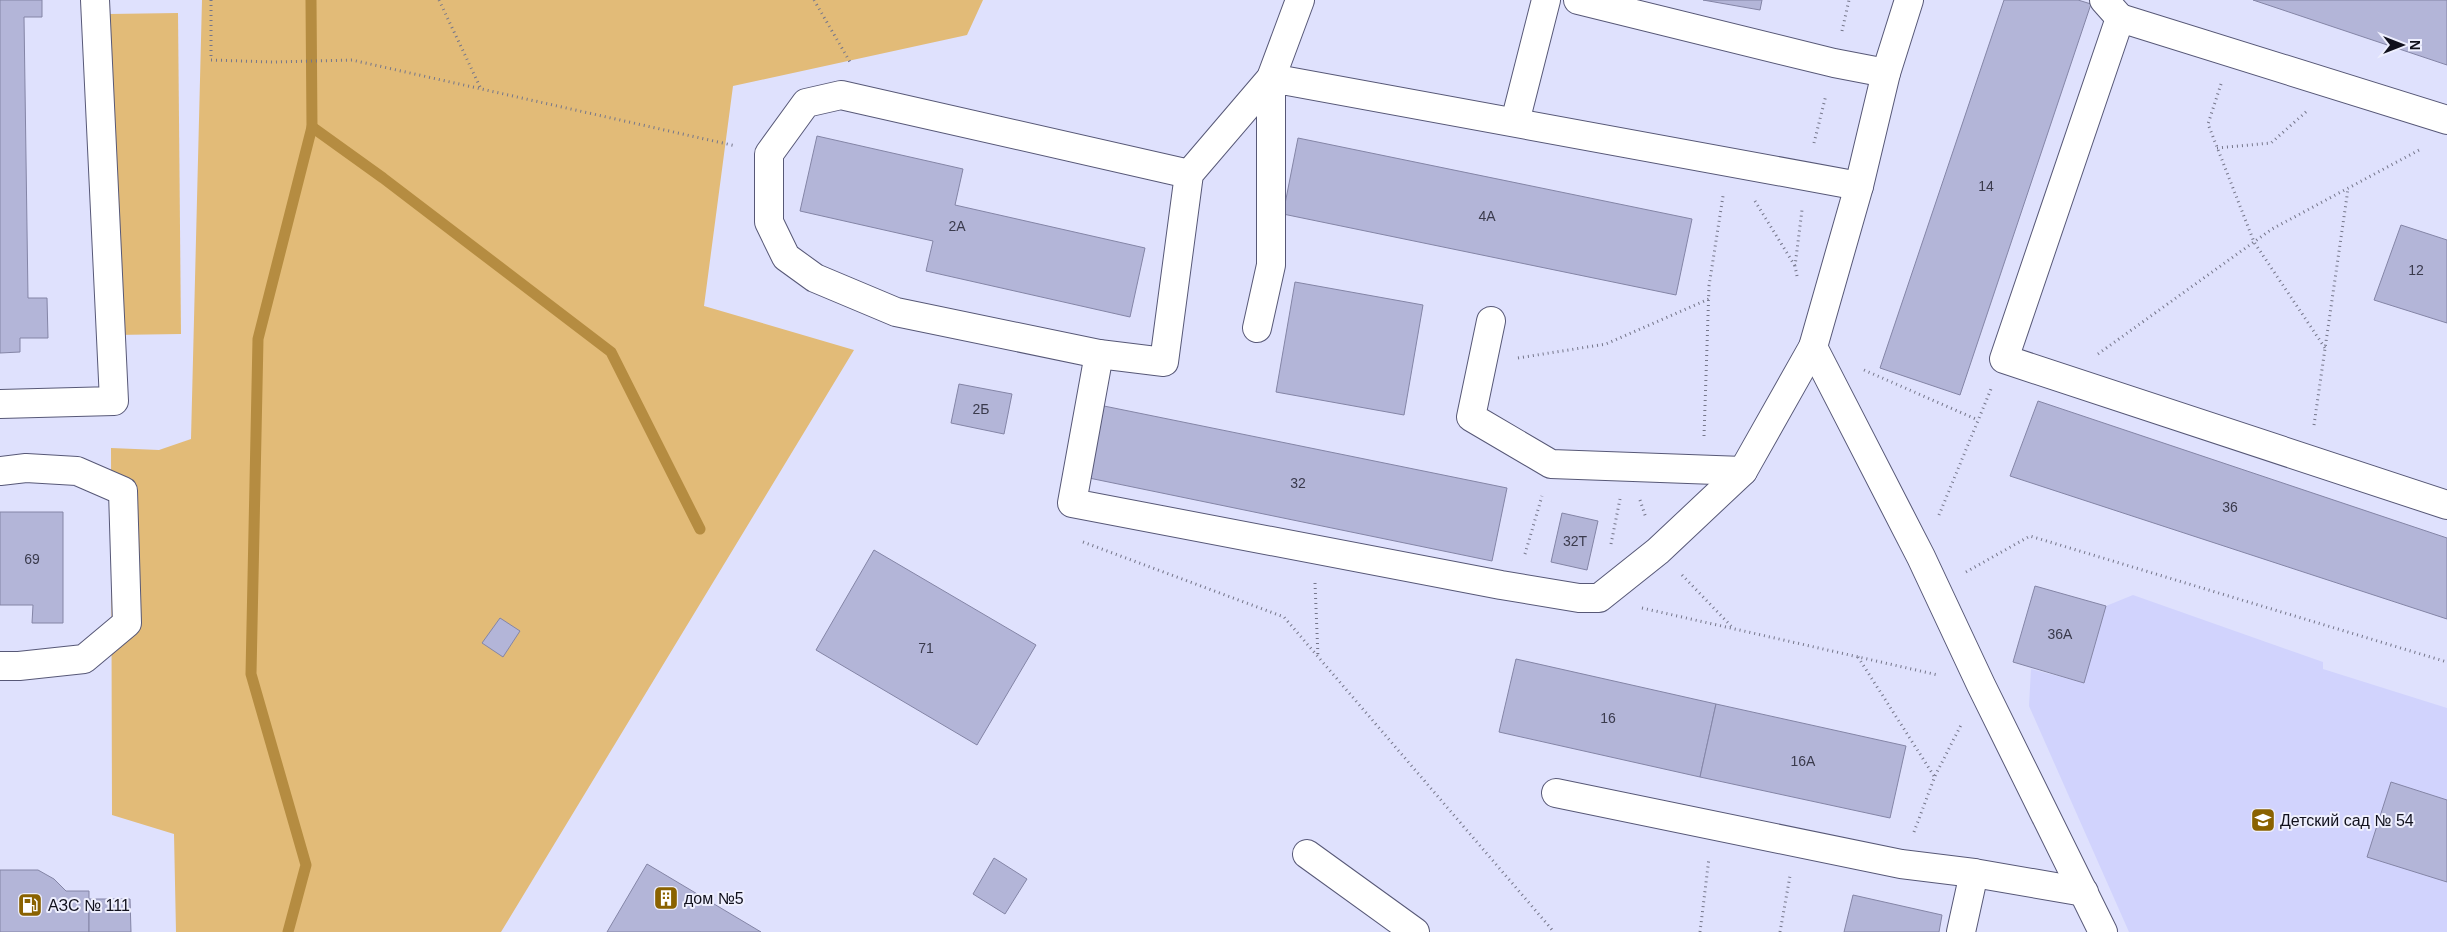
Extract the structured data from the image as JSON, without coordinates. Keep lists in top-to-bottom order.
{
  "places": {
    "school or university": ["Детский сад № 54"],
    "building": ["дом №5"],
    "fuel station": ["АЗС № 111"]
  },
  "house_numbers": [
    "14",
    "4А",
    "2А",
    "12",
    "2Б",
    "32",
    "36",
    "32Т",
    "69",
    "36А",
    "71",
    "16",
    "16А"
  ],
  "north": "right"
}
